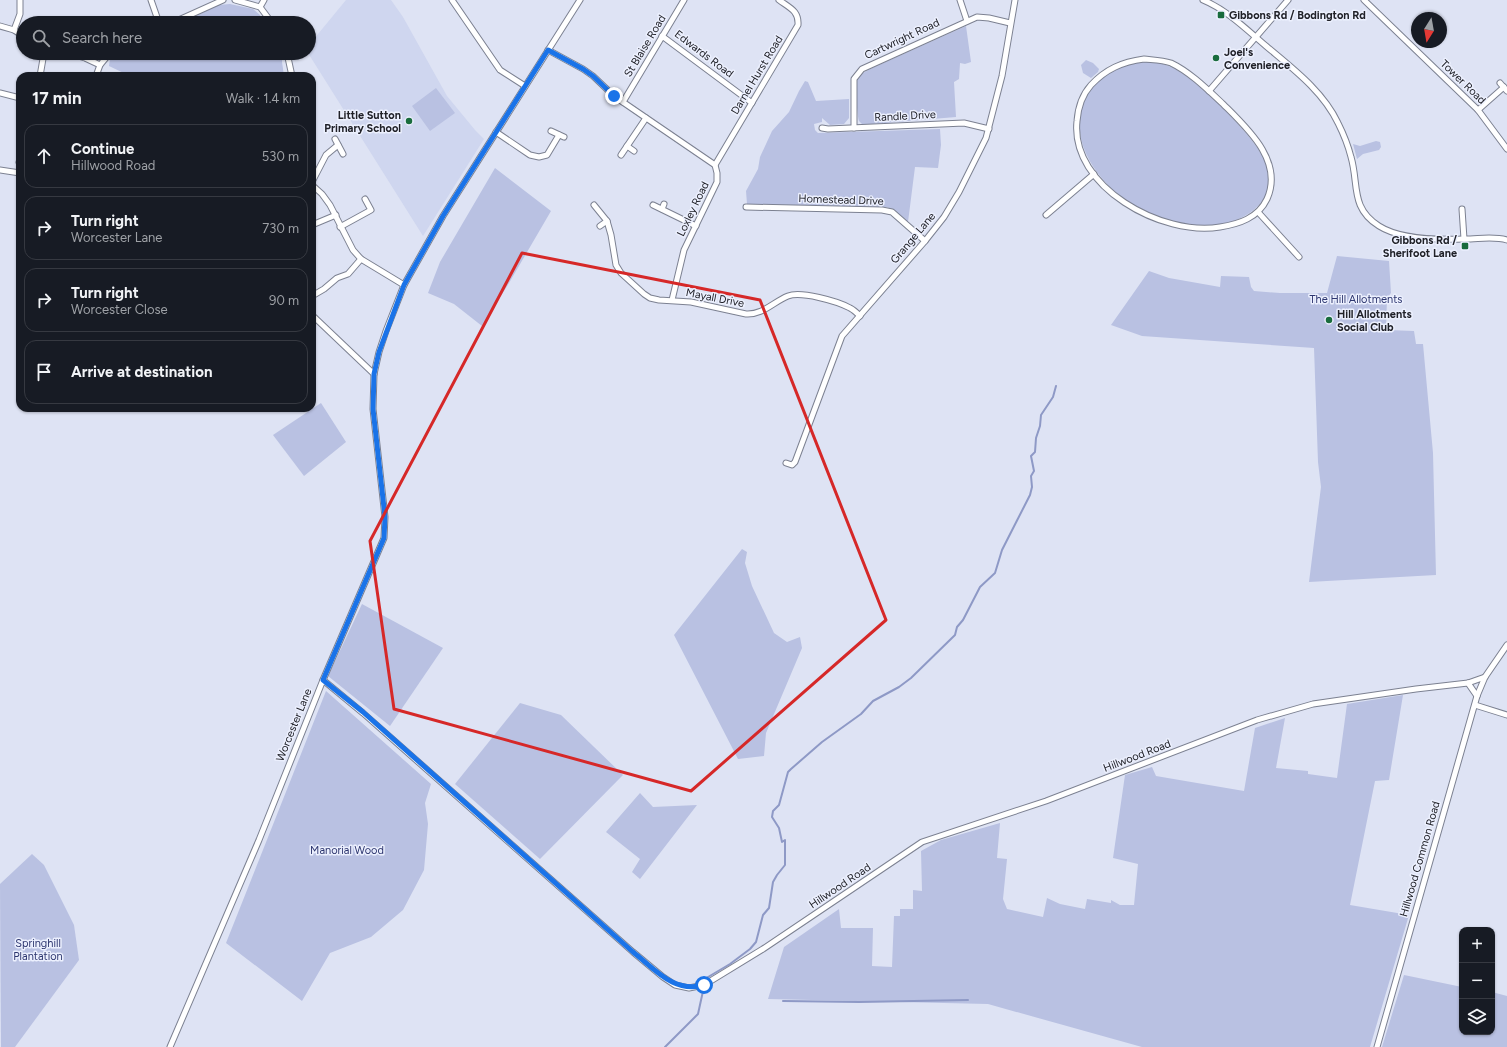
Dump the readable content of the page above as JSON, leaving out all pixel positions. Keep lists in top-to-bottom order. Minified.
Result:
{"streets":{"street":["Cartwright Road","St Blaise Road","Edwards Road","Darnel Hurst Road","Tower Road","Randle Drive","Homestead Drive","Loxley Road","Grange Lane","Mayall Drive","Worcester Lane","Hillwood Road","Hillwood Common Road"]},"crossings":[["Cartwright Road","Randle Drive"],["Cartwright Road","Grange Lane"],["St Blaise Road","Edwards Road"],["Edwards Road","Darnel Hurst Road"],["Darnel Hurst Road","Loxley Road"],["Randle Drive","Grange Lane"],["Homestead Drive","Grange Lane"],["Loxley Road","Mayall Drive"],["Grange Lane","Mayall Drive"],["Worcester Lane","Hillwood Road"],["Hillwood Road","Hillwood Common Road"]],"parks":["The Hill Allotments","Manorial Wood","Springhill Plantation"],"places":{"transit":["Gibbons Rd / Bodington Rd","Gibbons Rd / Sherifoot Lane"],"other":["Joel's Convenience","Little Sutton Primary School","Hill Allotments Social Club"]},"north":"bottom","page":{"search":"Search here","heading":["17 min","Walk · 1.4 km"],"list":[["Continue","Hillwood Road","530 m"],["Turn right","Worcester Lane","730 m"],["Turn right","Worcester Close","90 m"],"Arrive at destination"],"map_buttons":["+","−"]}}
